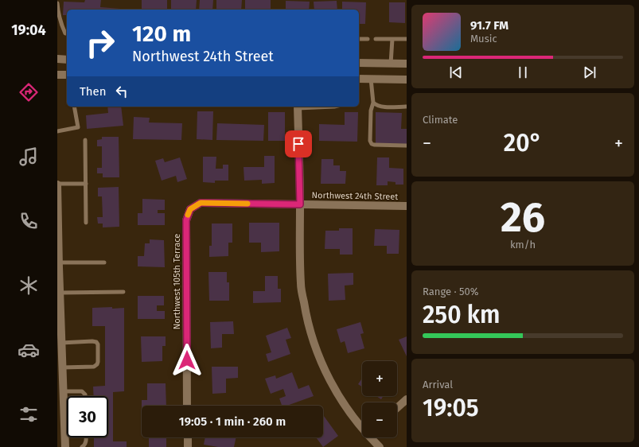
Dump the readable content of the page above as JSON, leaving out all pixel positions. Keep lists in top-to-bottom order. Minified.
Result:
{"streets":{"street":["Northwest 24th Street","Northwest 105th Terrace"]},"crossings":[["Northwest 24th Street","Northwest 105th Terrace"]],"page":{"tabs":"19:04","turn":["120 m","Northwest 24th Street"],"song":["91.7 FM","Music"],"then":"Then","tile":["Climate",["26","km/h"],["Range · 50%","250 km"],["Arrival","19:05"]],"heat":["−","20°","+"],"map_buttons":["+","−"],"limit":"30","trip":"19:05 · 1 min · 260 m"}}
